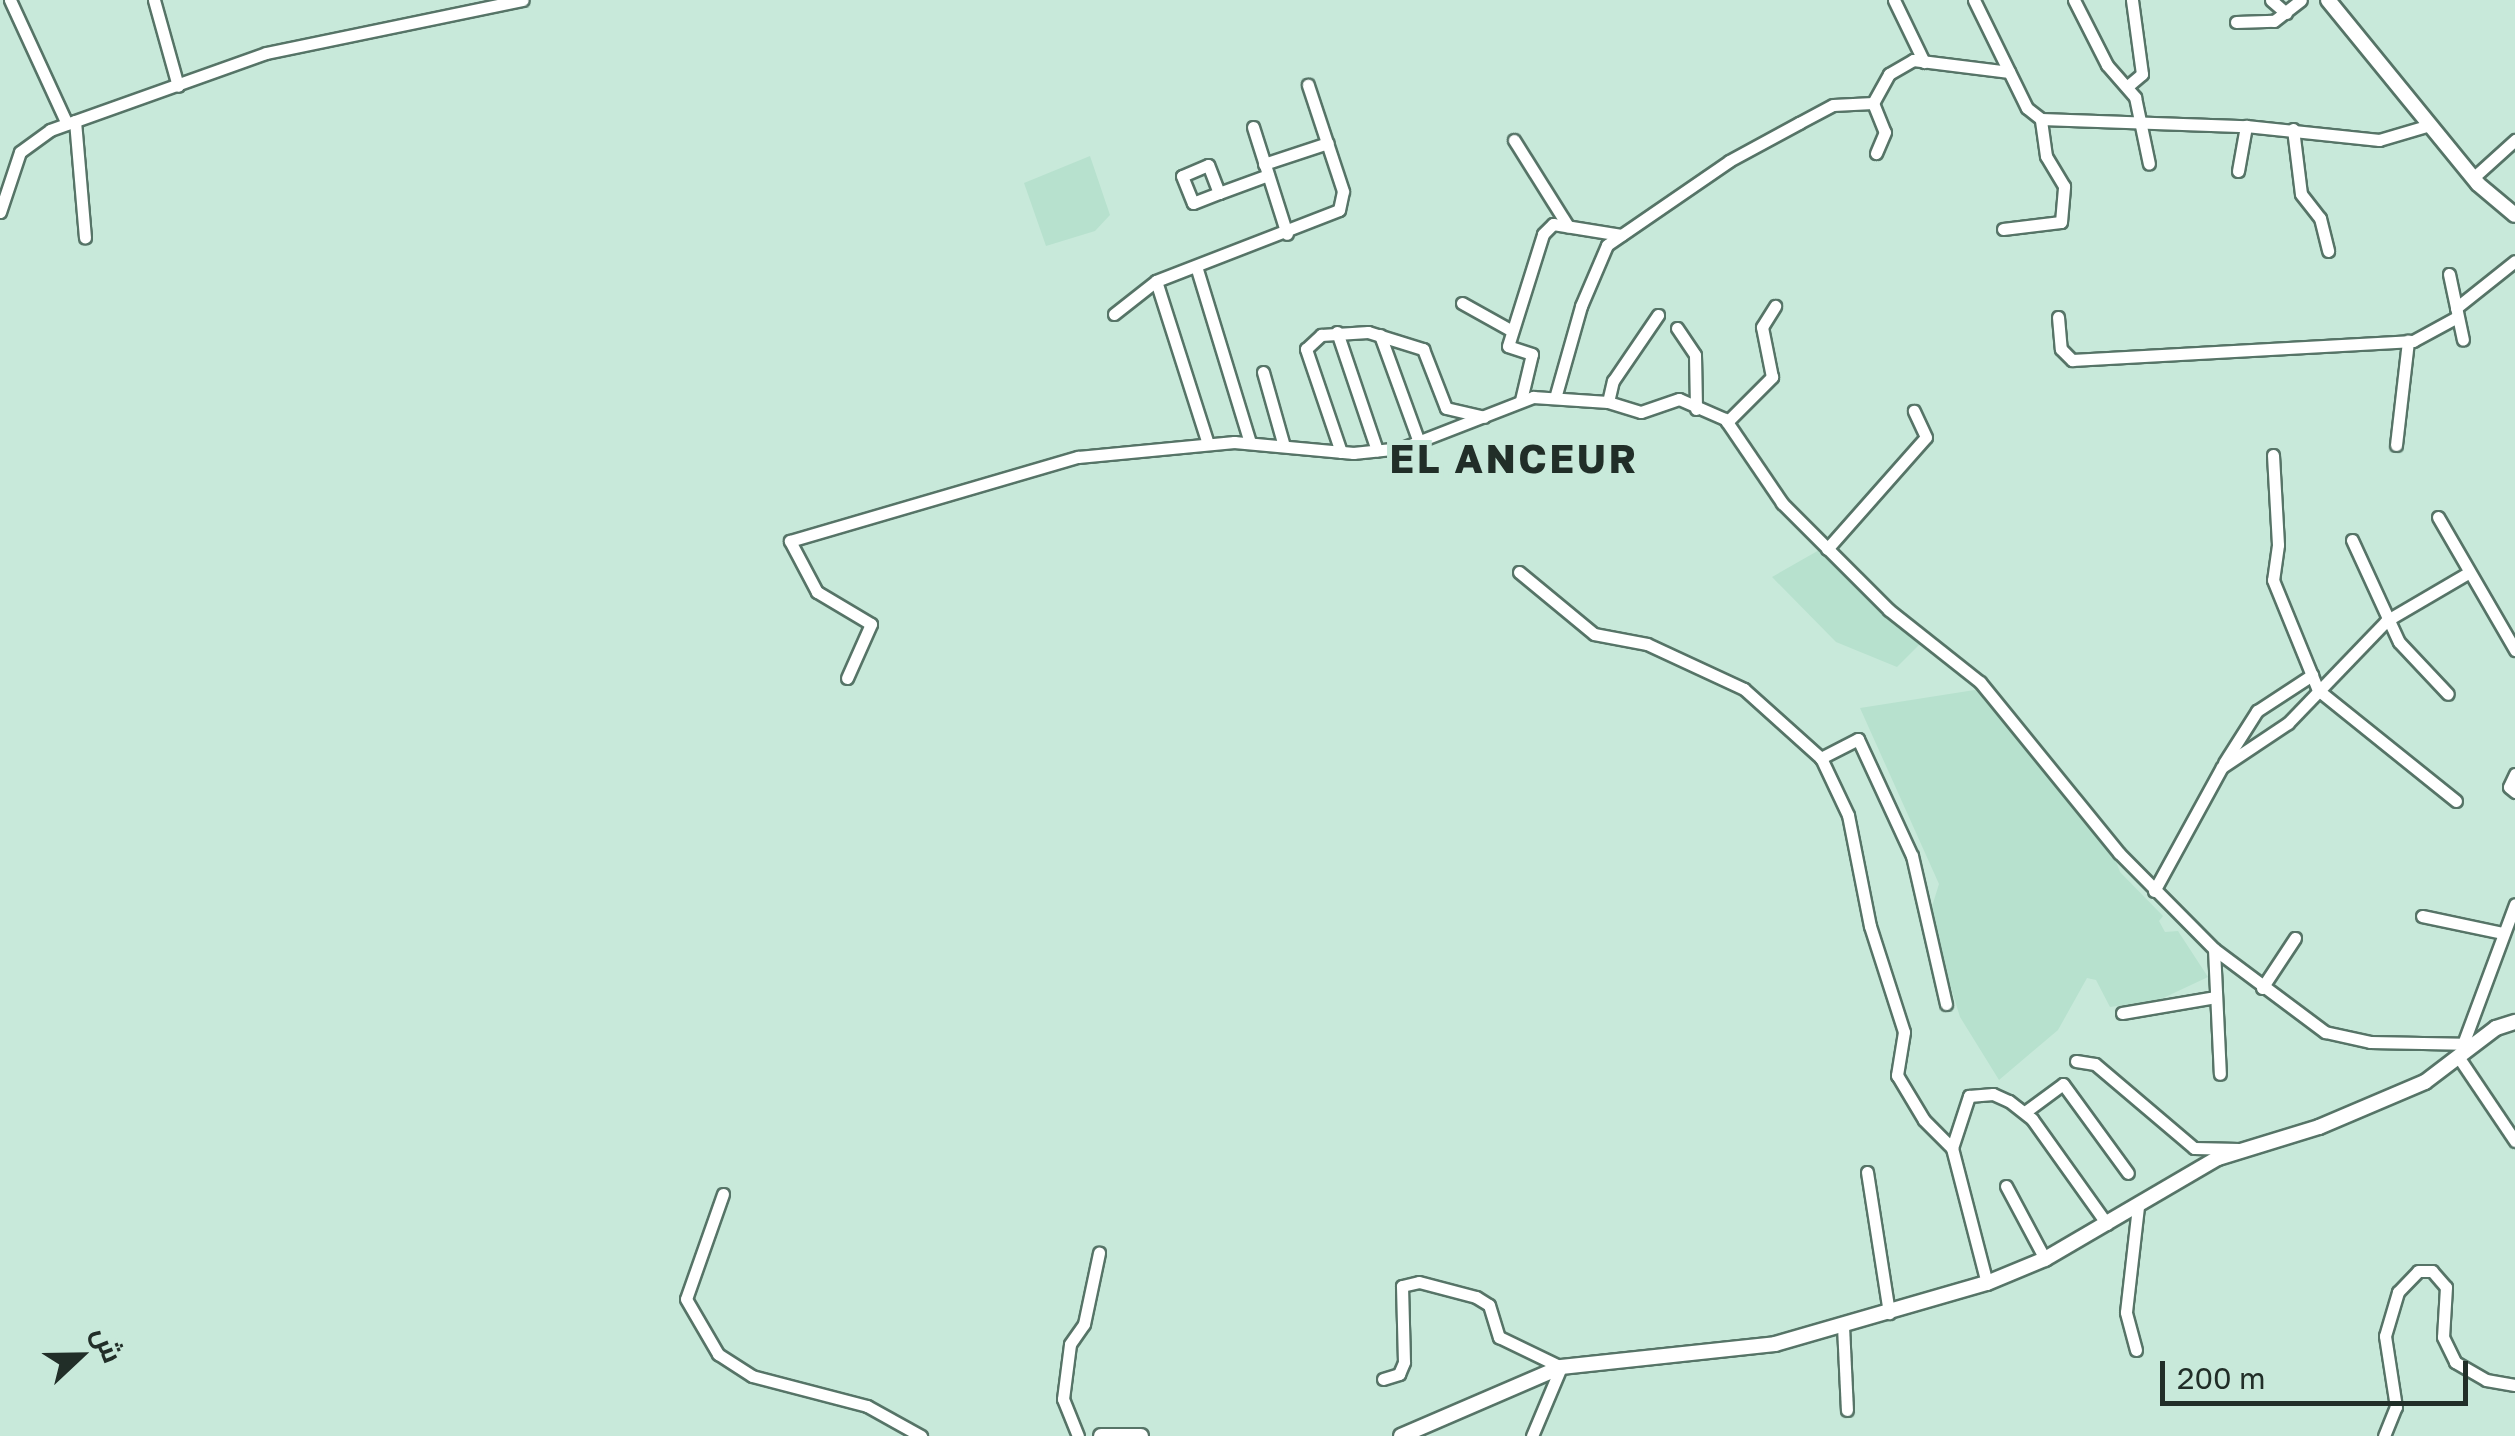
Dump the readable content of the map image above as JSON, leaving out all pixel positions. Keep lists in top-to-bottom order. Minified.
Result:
{"districts":["EL ANCEUR"],"scale_bar":"200 m","north":"right"}
